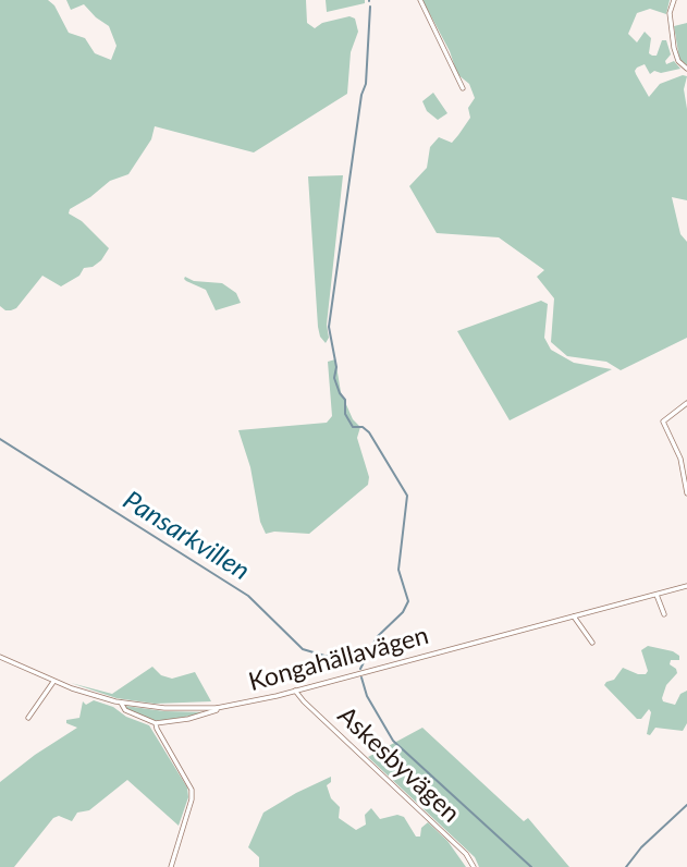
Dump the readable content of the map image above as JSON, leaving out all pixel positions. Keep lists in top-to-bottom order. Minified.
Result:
{"streets":{"street":["Kongahällavägen","Askesbyvägen"]},"crossings":[["Kongahällavägen","Askesbyvägen"]],"water":["Pansarkvillen"]}
